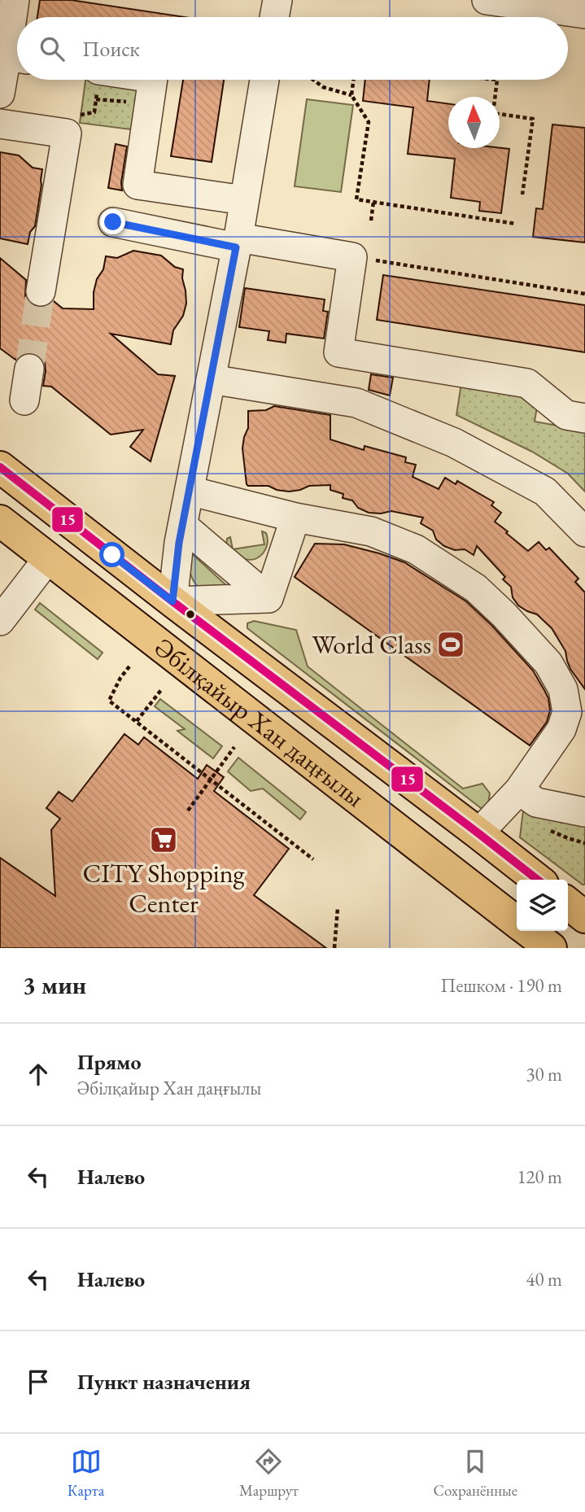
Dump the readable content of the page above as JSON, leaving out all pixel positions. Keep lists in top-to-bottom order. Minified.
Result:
{"streets":{"main road":["Әбілқайыр Хан даңғылы"]},"places":{"sports":["World Class"],"supermarket":["CITY Shopping Center"]},"lines":["transit line 15"],"north":"top","page":{"search":"Поиск","heading":["3 мин","Пешком · 190 m"],"list":[["Прямо","Әбілқайыр Хан даңғылы","30 m"],["Налево","120 m"],["Налево","40 m"],"Пункт назначения"],"nav":["Карта","Маршрут","Сохранённые"]}}
